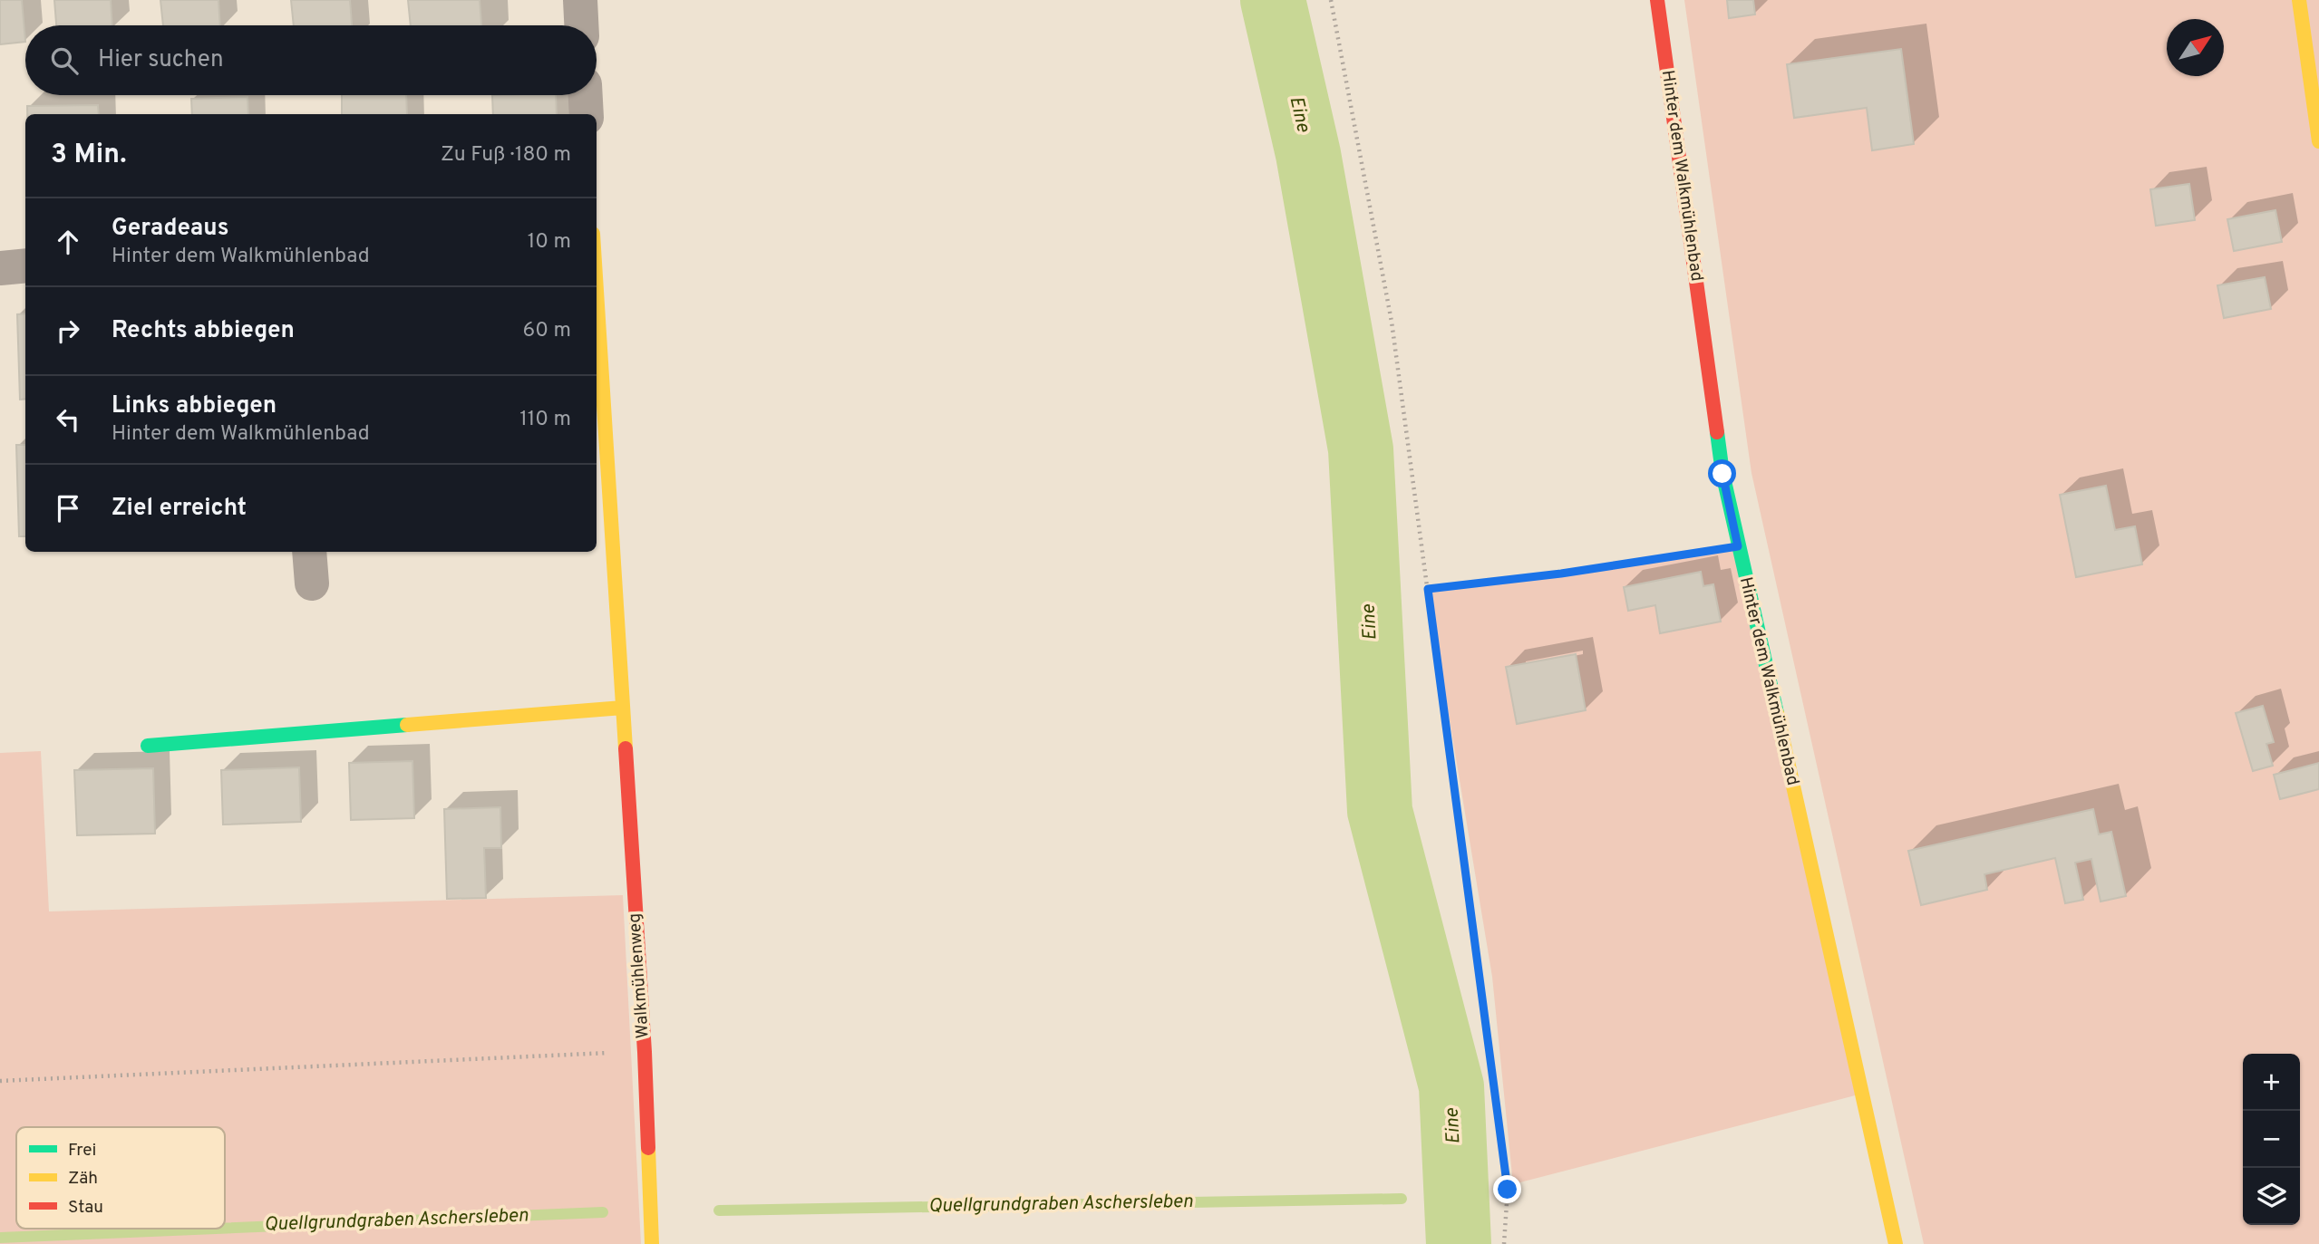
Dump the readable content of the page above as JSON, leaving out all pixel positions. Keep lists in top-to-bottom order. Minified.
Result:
{"streets":{"street":["Hinter dem Walkmühlenbad","Walkmühlenweg"]},"water":["Eine","Quellgrundgraben Aschersleben"],"legend":["Frei","Zäh","Stau"],"north":"top right","page":{"search":"Hier suchen","heading":["3 Min.","Zu Fuß · 180 m"],"list":[["Geradeaus","Hinter dem Walkmühlenbad","10 m"],["Rechts abbiegen","60 m"],["Links abbiegen","Hinter dem Walkmühlenbad","110 m"],"Ziel erreicht"],"map_buttons":["+","−"]}}
